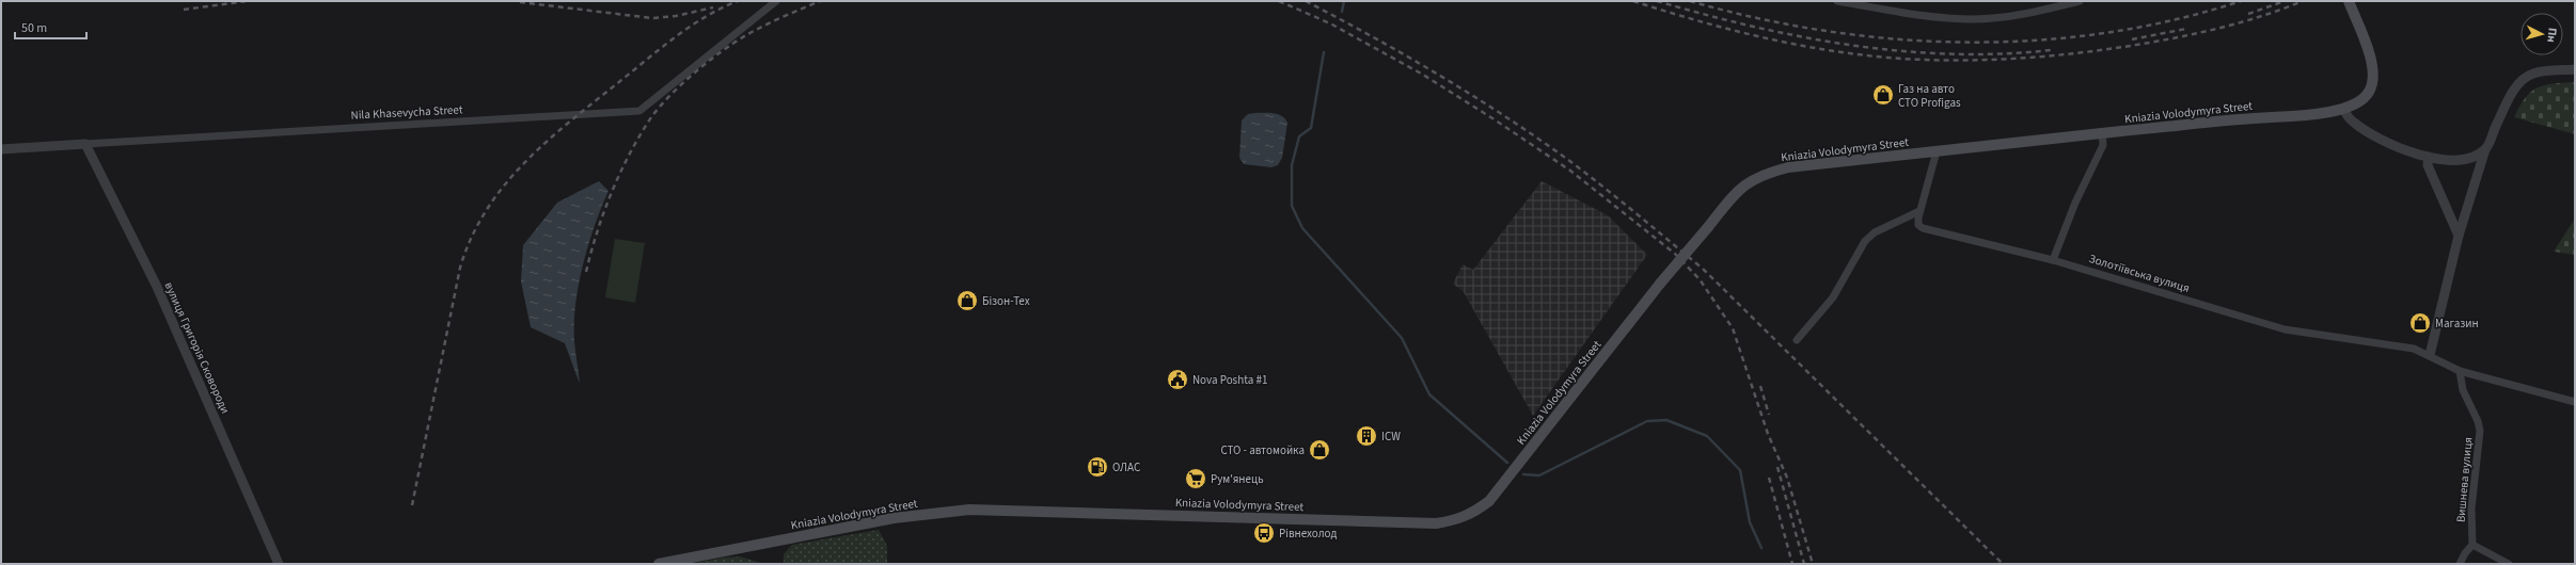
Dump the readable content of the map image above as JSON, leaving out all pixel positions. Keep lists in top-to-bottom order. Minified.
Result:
{"streets":{"main road":["Kniazia Volodymyra Street"],"street":["Nila Khasevycha Street","Золотіївська вулиця","вулиця Григорія Сковороди","Вишнева вулиця"]},"crossings":[["Nila Khasevycha Street","вулиця Григорія Сковороди"],["Золотіївська вулиця","Вишнева вулиця"]],"places":{"shop":["Газ на авто СТО Profigas","Бізон-Тех","Магазин","СТО - автомойка"],"public building":["Nova Poshta #1"],"building":["ICW"],"fuel station":["ОЛАС"],"supermarket":["Рум'янець"],"bus stop":["Рівнехолод"]},"scale_bar":"50 m","north":"right"}
